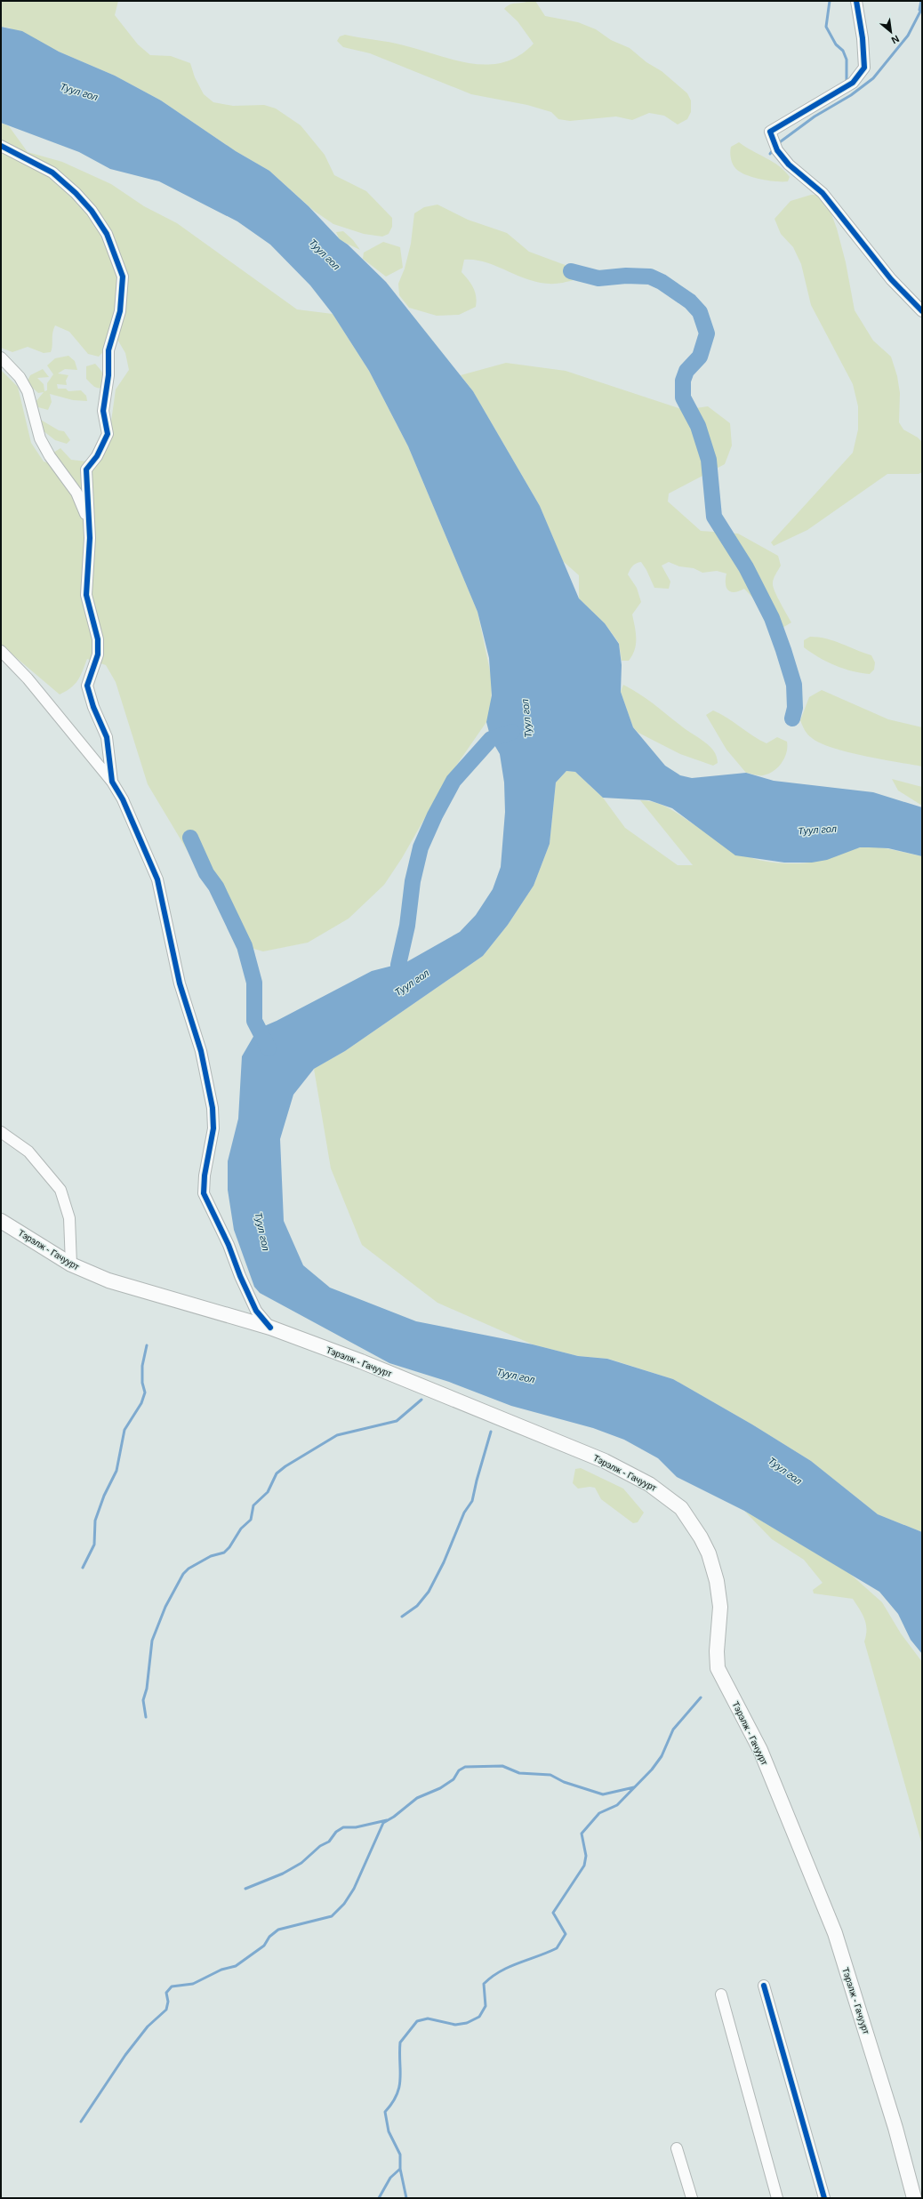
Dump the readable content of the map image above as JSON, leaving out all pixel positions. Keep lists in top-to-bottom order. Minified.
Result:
{"streets":{"main road":["Тэрэлж - Гачуурт"]},"water":["Туул гол"],"north":"bottom right"}
